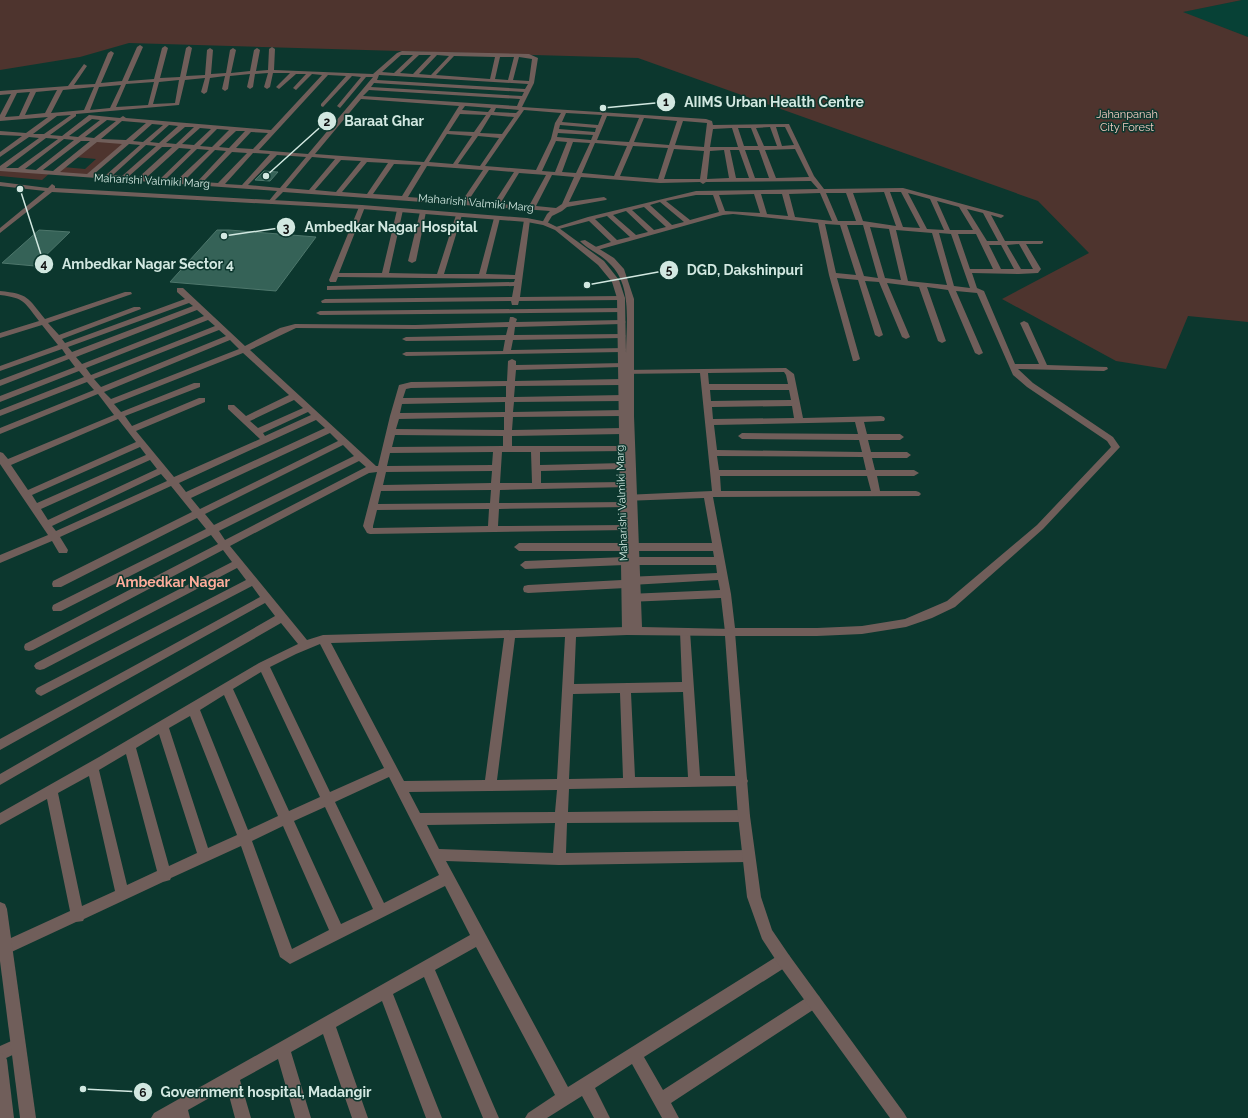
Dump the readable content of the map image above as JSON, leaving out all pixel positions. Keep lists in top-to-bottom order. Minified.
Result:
{"streets":{"street":["Maharishi Valmiki Marg"]},"districts":["Ambedkar Nagar"],"parks":["Jahanpanah City Forest"],"places":["AIIMS Urban Health Centre","Baraat Ghar","Ambedkar Nagar Sector 4","Ambedkar Nagar Hospital","DGD, Dakshinpuri","Government hospital, Madangir"]}
